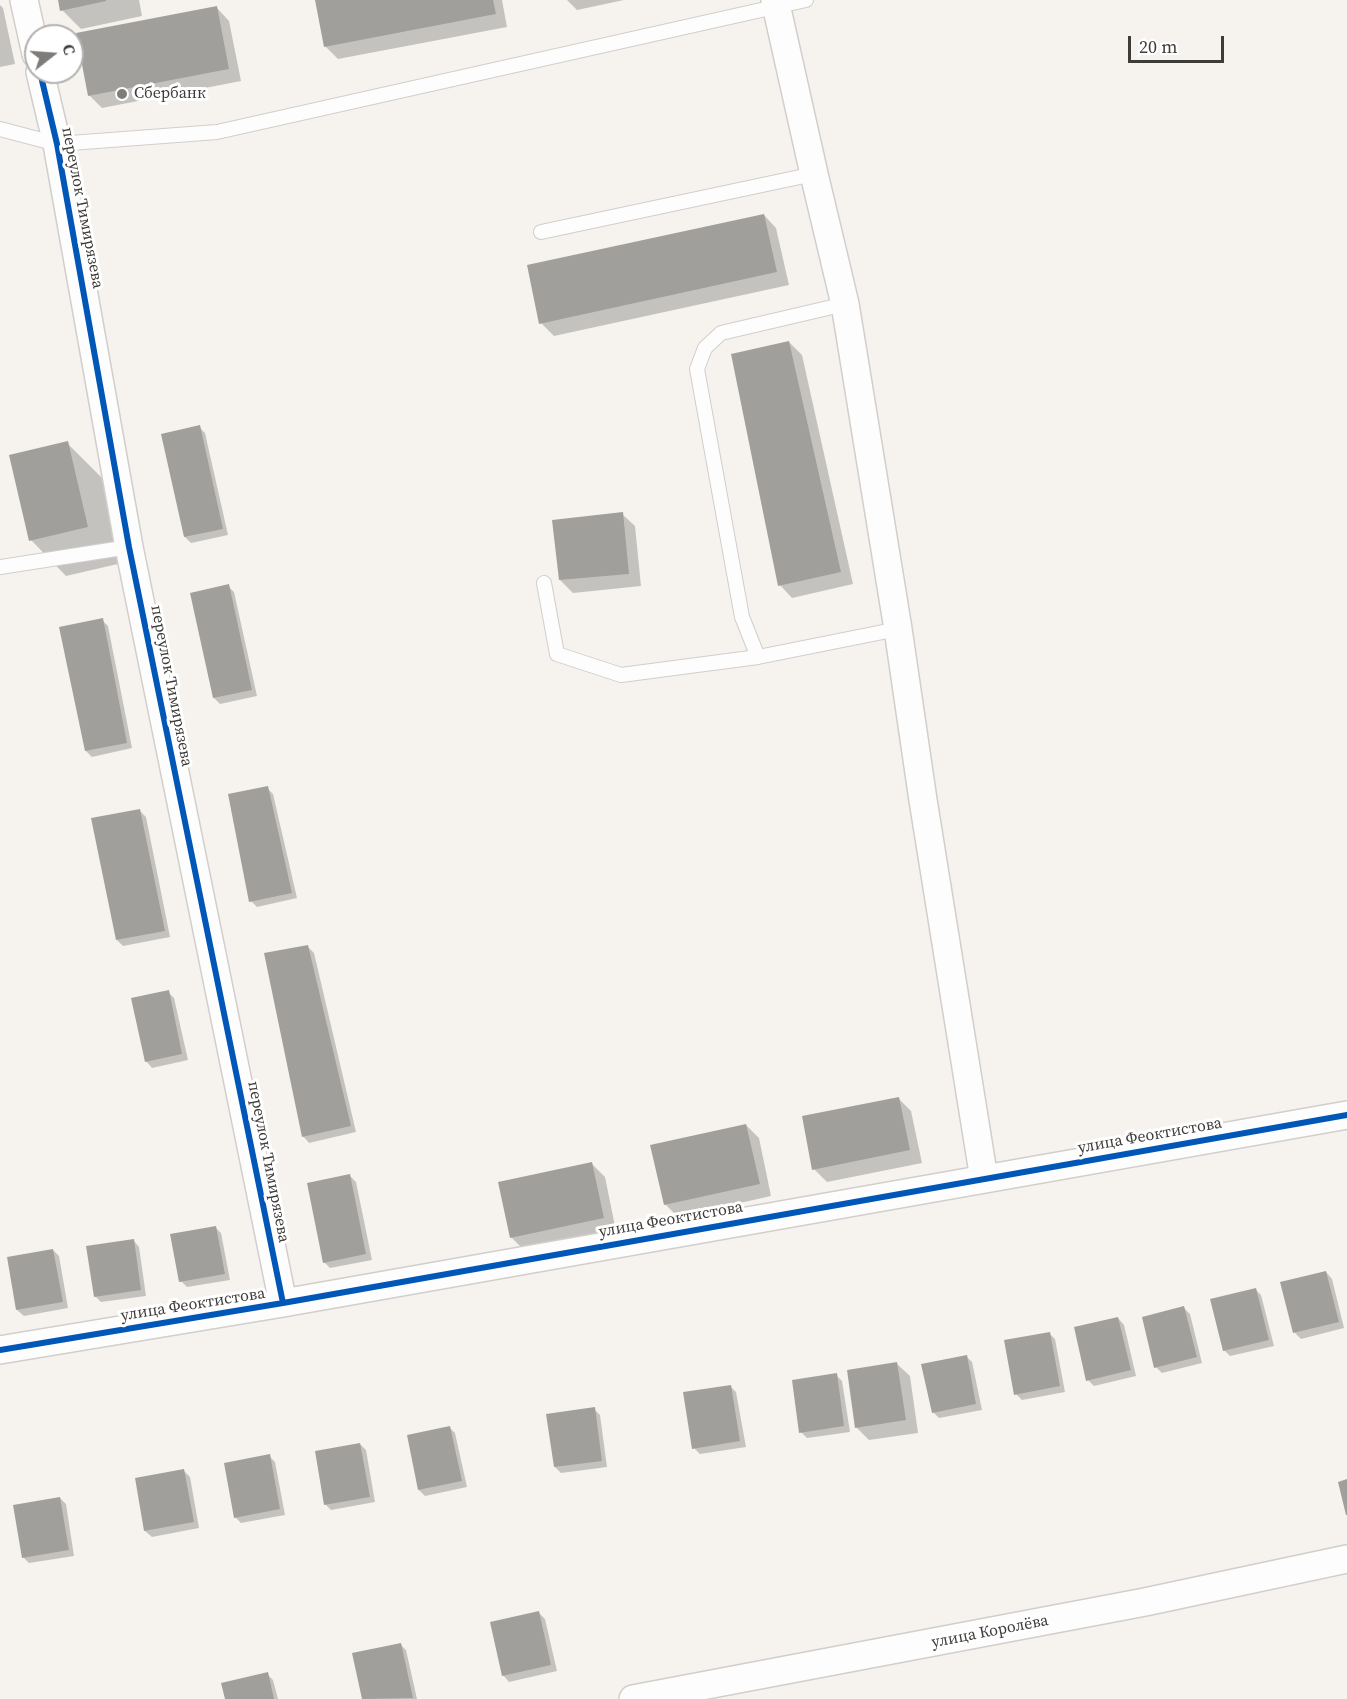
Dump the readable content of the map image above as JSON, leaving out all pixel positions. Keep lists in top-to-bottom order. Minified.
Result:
{"streets":{"street":["переулок Тимирязева","улица Феоктистова","улица Королёва"]},"crossings":[["переулок Тимирязева","улица Феоктистова"]],"places":["Сбербанк"],"scale_bar":"20 m","north":"right"}
